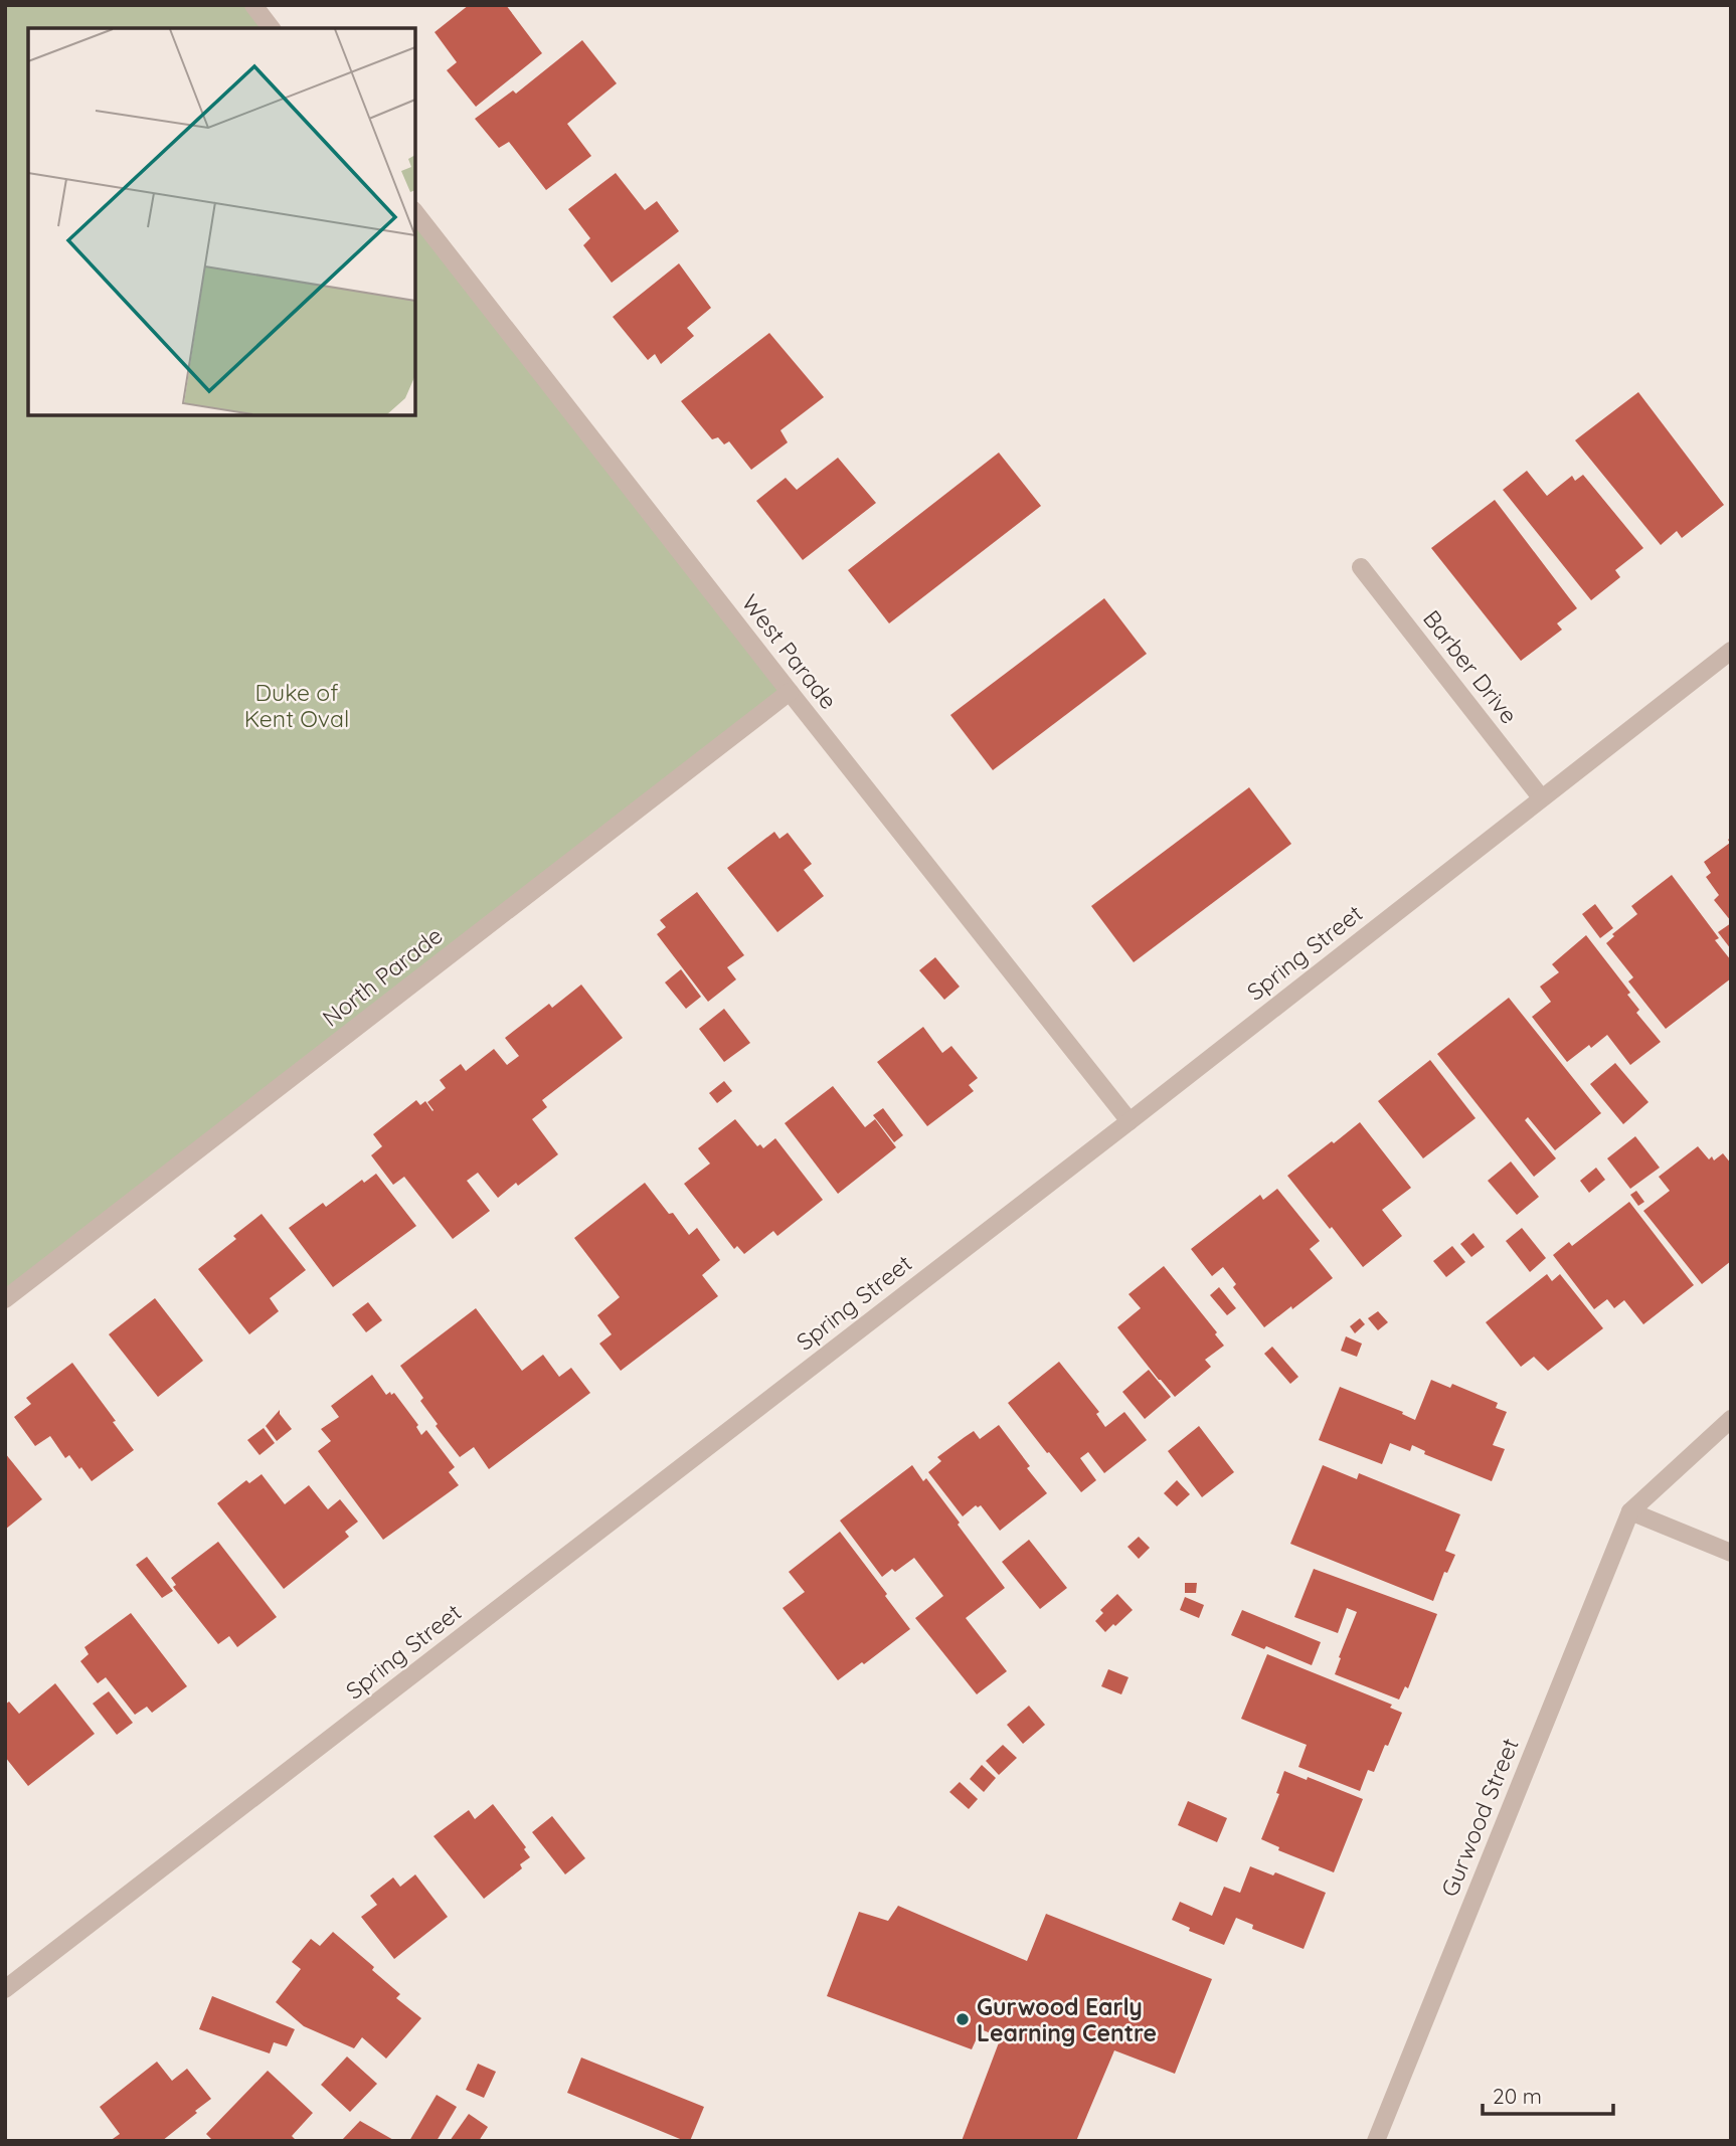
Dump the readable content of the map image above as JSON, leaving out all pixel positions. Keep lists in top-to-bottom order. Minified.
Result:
{"streets":{"street":["West Parade","Barber Drive","Spring Street","North Parade","Gurwood Street"]},"crossings":[["West Parade","Spring Street"],["West Parade","North Parade"],["Barber Drive","Spring Street"]],"parks":["Duke of Kent Oval"],"places":["Gurwood Early Learning Centre"],"scale_bar":"20 m"}
